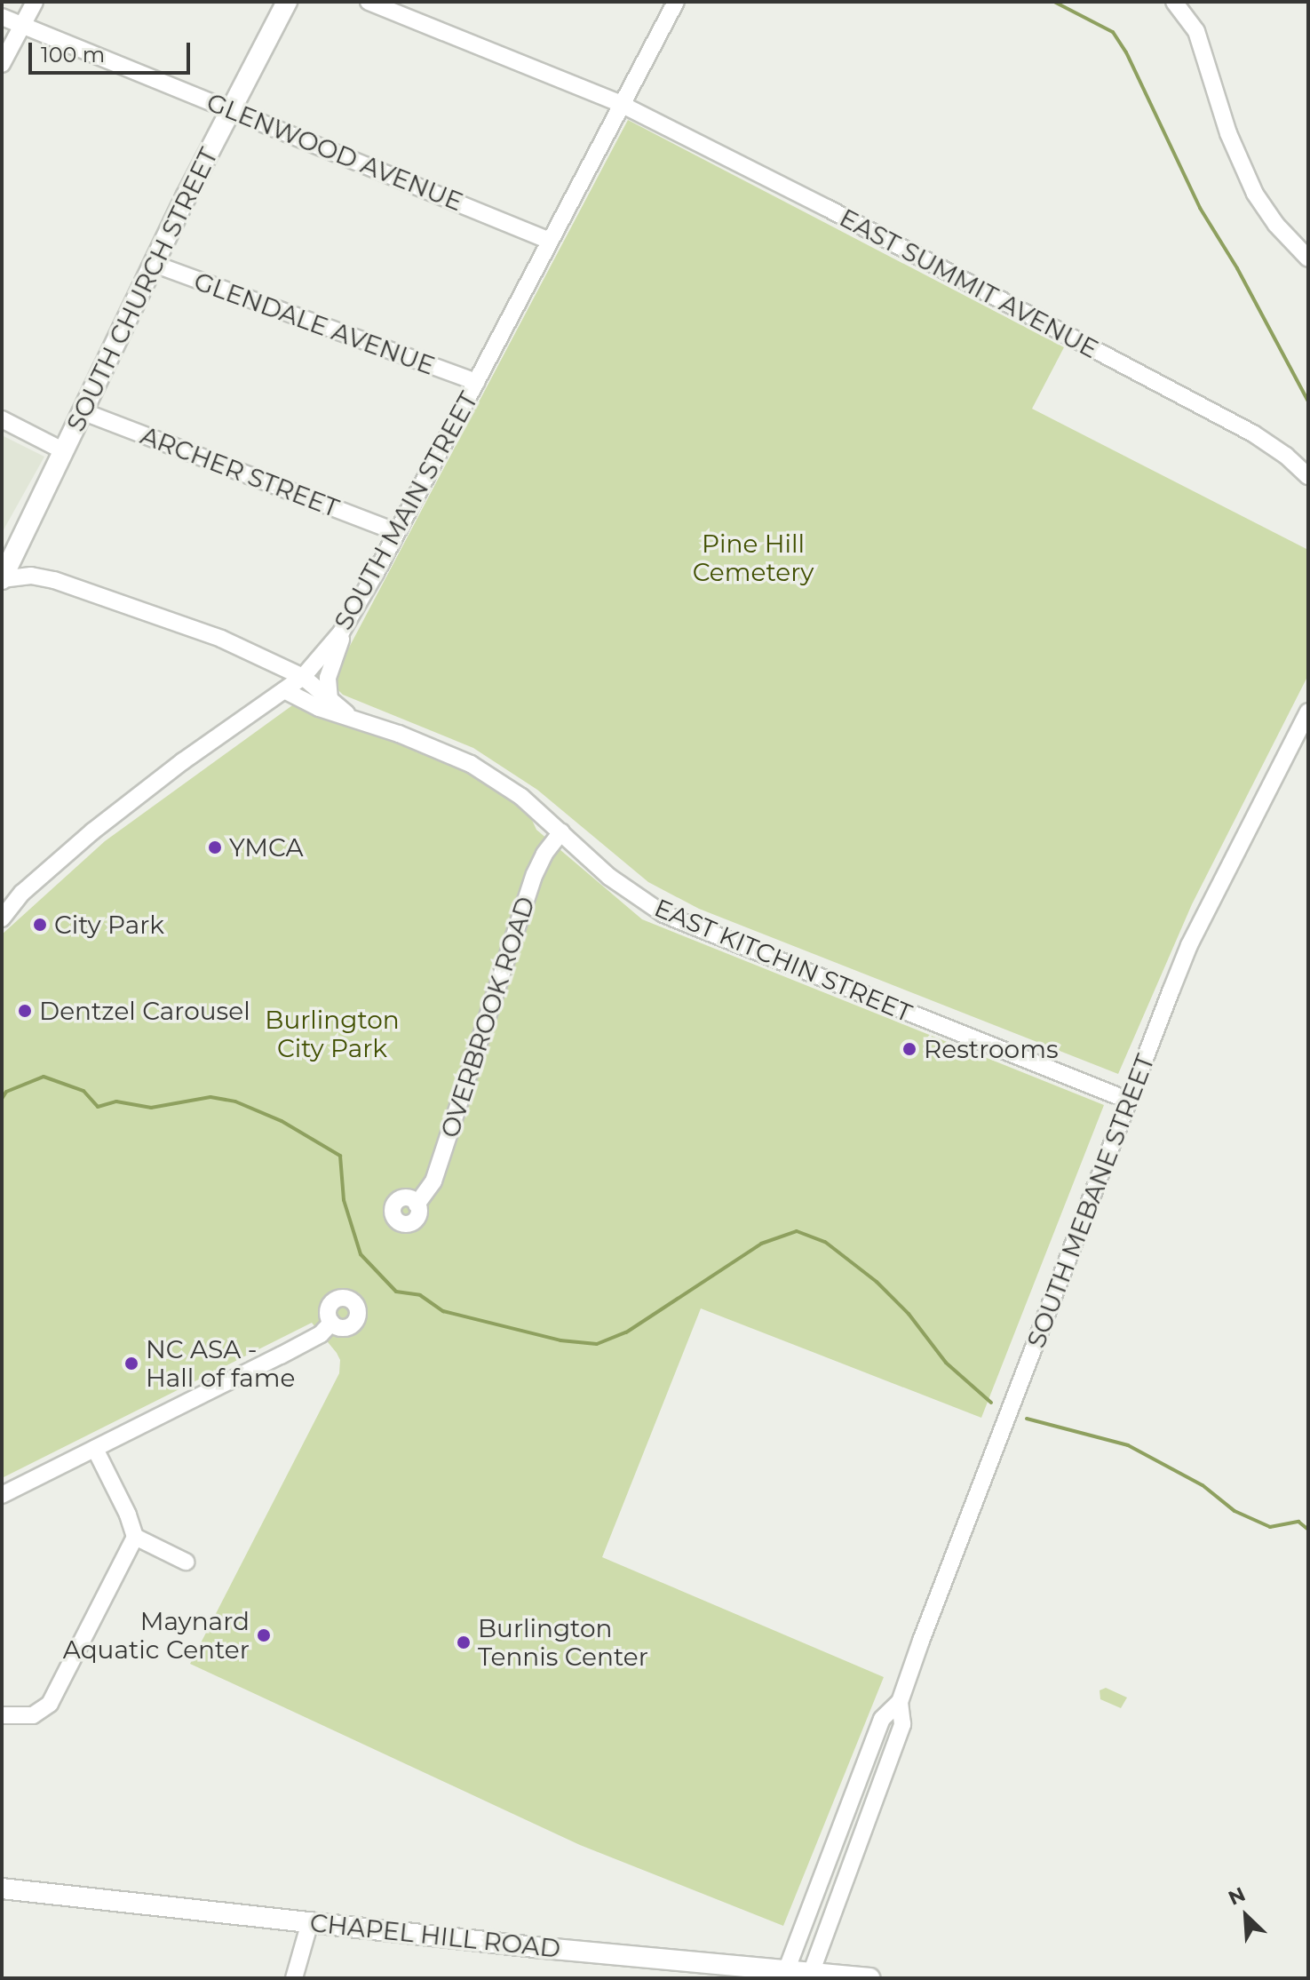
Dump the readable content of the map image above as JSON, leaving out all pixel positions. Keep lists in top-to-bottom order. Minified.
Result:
{"streets":{"main road":["SOUTH CHURCH STREET","CHAPEL HILL ROAD"],"street":["GLENWOOD AVENUE","EAST SUMMIT AVENUE","GLENDALE AVENUE","ARCHER STREET","SOUTH MAIN STREET","EAST KITCHIN STREET","OVERBROOK ROAD","SOUTH MEBANE STREET"]},"crossings":[["GLENWOOD AVENUE","SOUTH CHURCH STREET"],["GLENWOOD AVENUE","SOUTH MAIN STREET"],["EAST SUMMIT AVENUE","SOUTH MAIN STREET"],["SOUTH CHURCH STREET","GLENDALE AVENUE"],["SOUTH CHURCH STREET","ARCHER STREET"],["SOUTH CHURCH STREET","EAST KITCHIN STREET"],["GLENDALE AVENUE","SOUTH MAIN STREET"],["ARCHER STREET","SOUTH MAIN STREET"],["SOUTH MAIN STREET","EAST KITCHIN STREET"],["EAST KITCHIN STREET","OVERBROOK ROAD"],["EAST KITCHIN STREET","SOUTH MEBANE STREET"],["SOUTH MEBANE STREET","CHAPEL HILL ROAD"]],"parks":["Pine Hill Cemetery","Burlington City Park"],"places":["YMCA","City Park","Dentzel Carousel","Restrooms","NC ASA - Hall of fame","Maynard Aquatic Center","Burlington Tennis Center"],"scale_bar":"100 m","north":"top left"}
